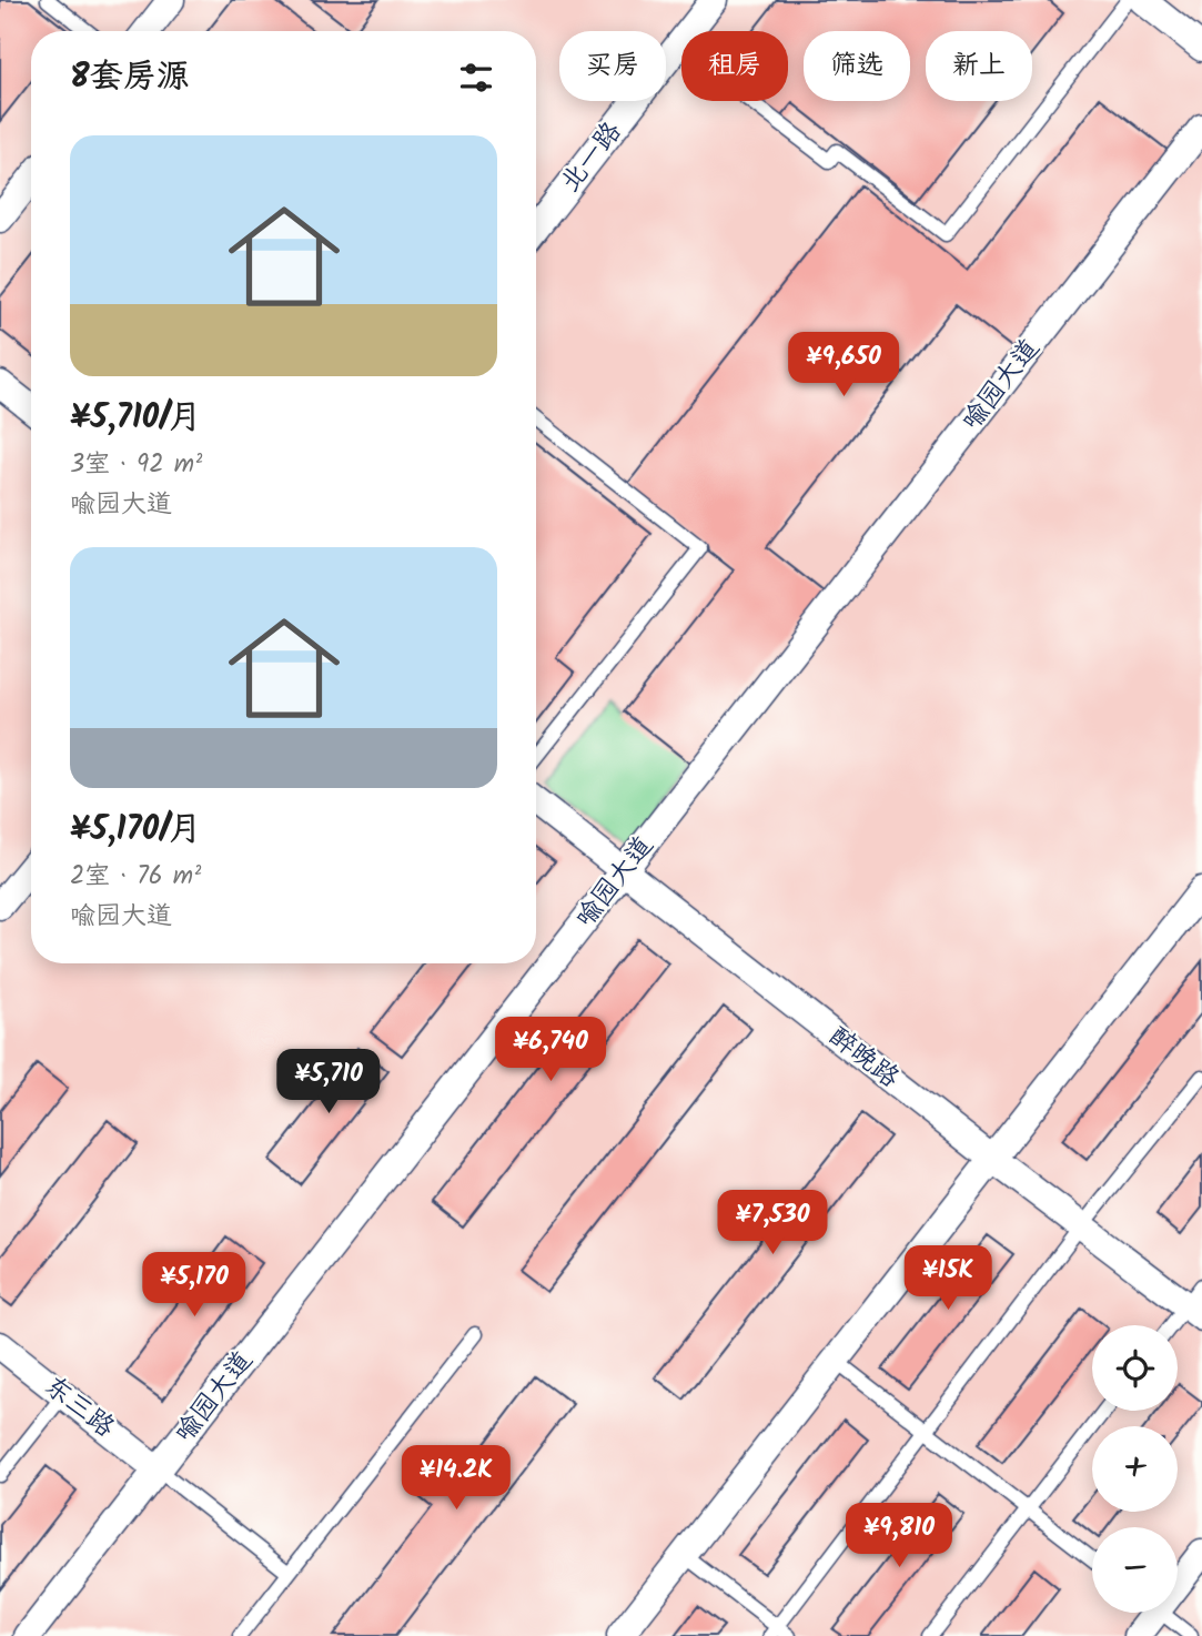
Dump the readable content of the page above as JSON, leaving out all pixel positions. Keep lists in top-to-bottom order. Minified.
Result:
{"streets":{"street":["北一路","喻园大道","醉晚路","东三路"]},"crossings":[["喻园大道","醉晚路"],["喻园大道","东三路"]],"page":{"chip":["买房","租房","筛选","新上"],"heading":"8套房源","list":[{"name":"¥5,710/月","note":"3室 · 92 m² · 喻园大道"},{"name":"¥5,170/月","note":"2室 · 76 m² · 喻园大道"}],"price":["¥9,650","¥6,740","¥5,710","¥7,530","¥15K","¥5,170","¥14.2K","¥9,810"],"map_buttons":["+","−"]}}
